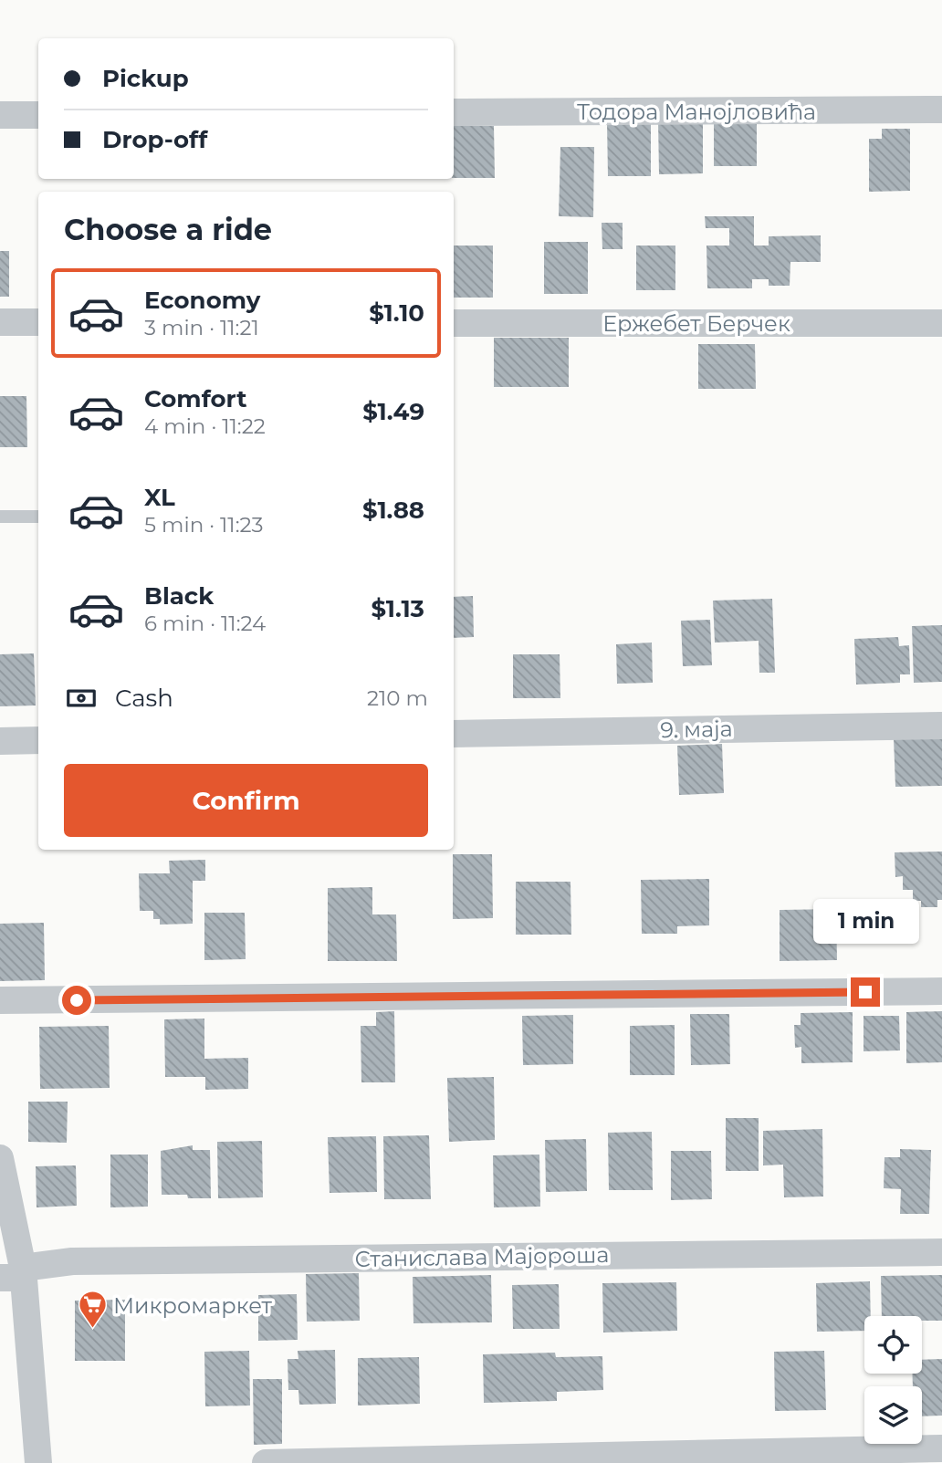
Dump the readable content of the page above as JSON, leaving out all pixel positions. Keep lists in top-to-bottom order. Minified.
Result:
{"streets":{"street":["Тодора Манојловића","Ержебет Берчек","9. маја","Станислава Мајороша"]},"places":{"supermarket":["Микромаркет"]},"page":{"banner":["Pickup","Drop-off"],"heading":"Choose a ride","list":[{"name":"Economy","note":"3 min · 11:21","value":"$1.10"},{"name":"Comfort","note":"4 min · 11:22","value":"$1.49"},{"name":"XL","note":"5 min · 11:23","value":"$1.88"},{"name":"Black","note":"6 min · 11:24","value":"$1.13"}],"pay":["Cash","210 m"],"buttons":"Confirm","bubble":"1 min"}}
